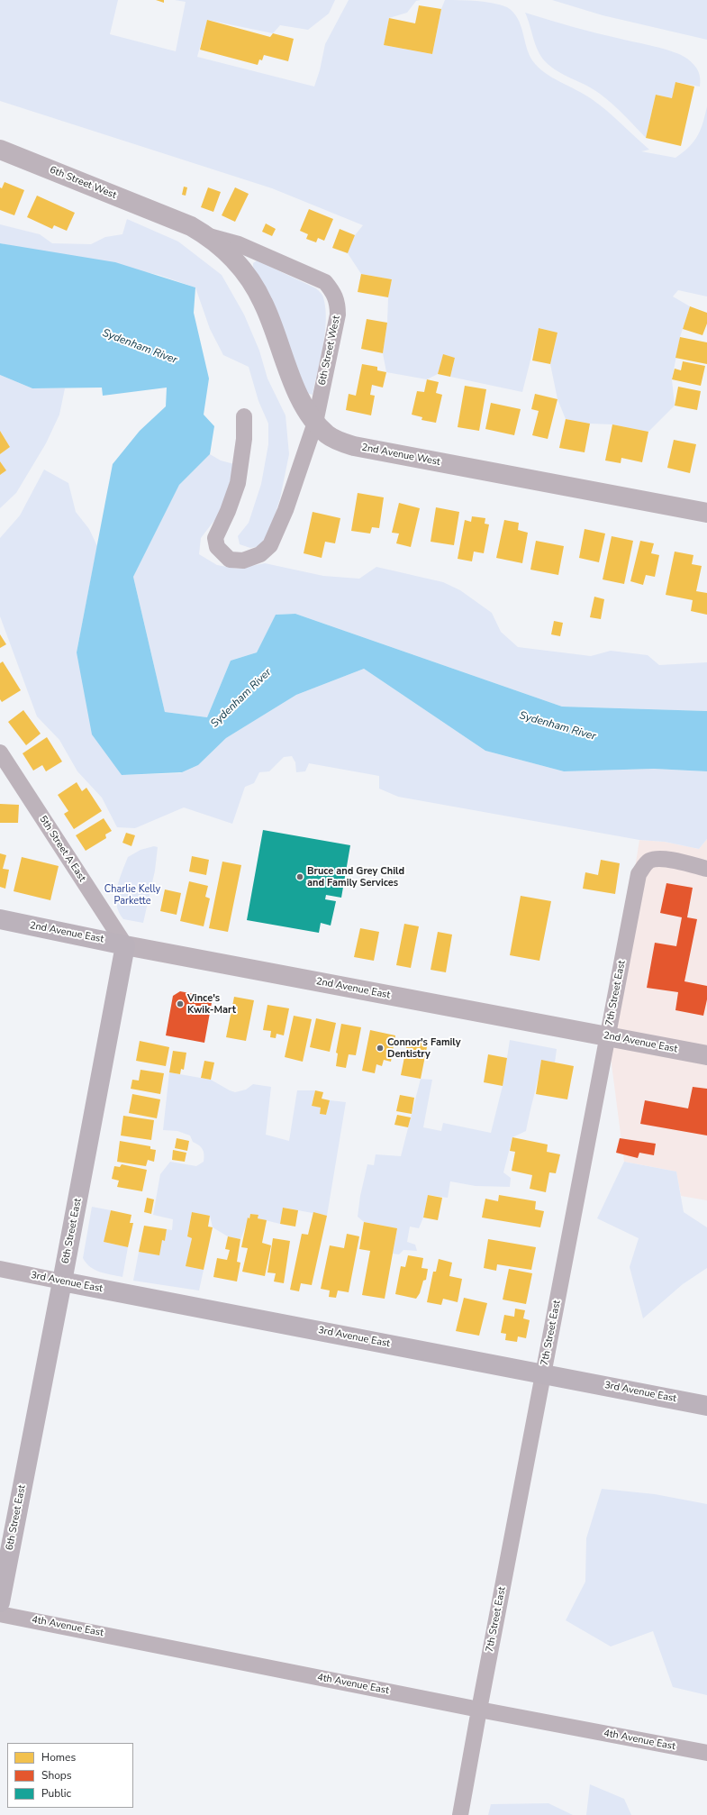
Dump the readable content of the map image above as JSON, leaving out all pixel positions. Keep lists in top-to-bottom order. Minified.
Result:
{"streets":{"main road":["2nd Avenue East","6th Street East","3rd Avenue East"],"street":["6th Street West","2nd Avenue West","5th Street A East","7th Street East","4th Avenue East"]},"crossings":[["6th Street West","2nd Avenue West"],["5th Street A East","2nd Avenue East"],["5th Street A East","6th Street East"],["2nd Avenue East","7th Street East"],["2nd Avenue East","6th Street East"],["7th Street East","3rd Avenue East"],["7th Street East","4th Avenue East"],["6th Street East","3rd Avenue East"]],"water":["Sydenham River"],"parks":["Charlie Kelly Parkette"],"places":["Bruce and Grey Child and Family Services","Vince's Kwik-Mart","Connor's Family Dentistry"],"legend":["Homes","Shops","Public"]}
